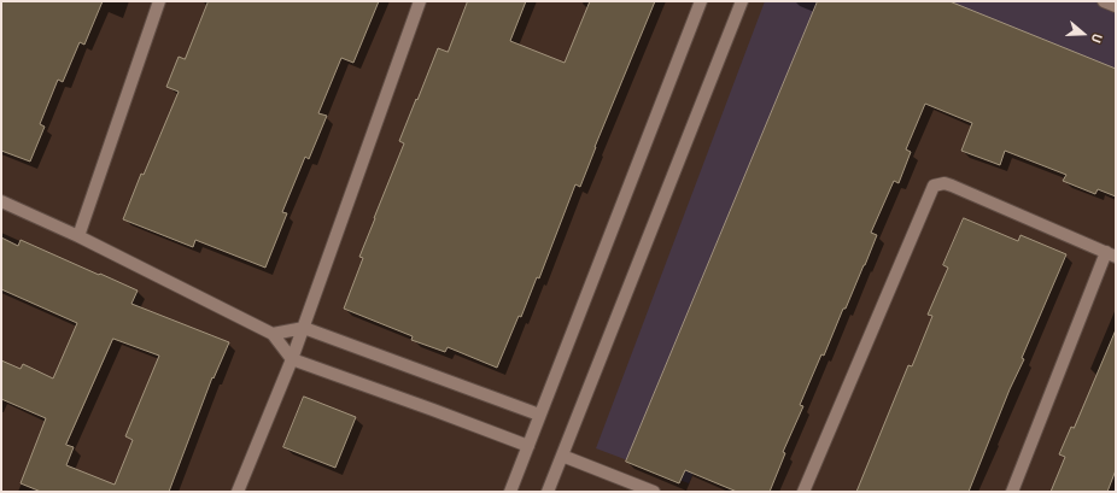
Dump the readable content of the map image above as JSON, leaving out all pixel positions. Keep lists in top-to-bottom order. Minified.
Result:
{"north":"right"}
